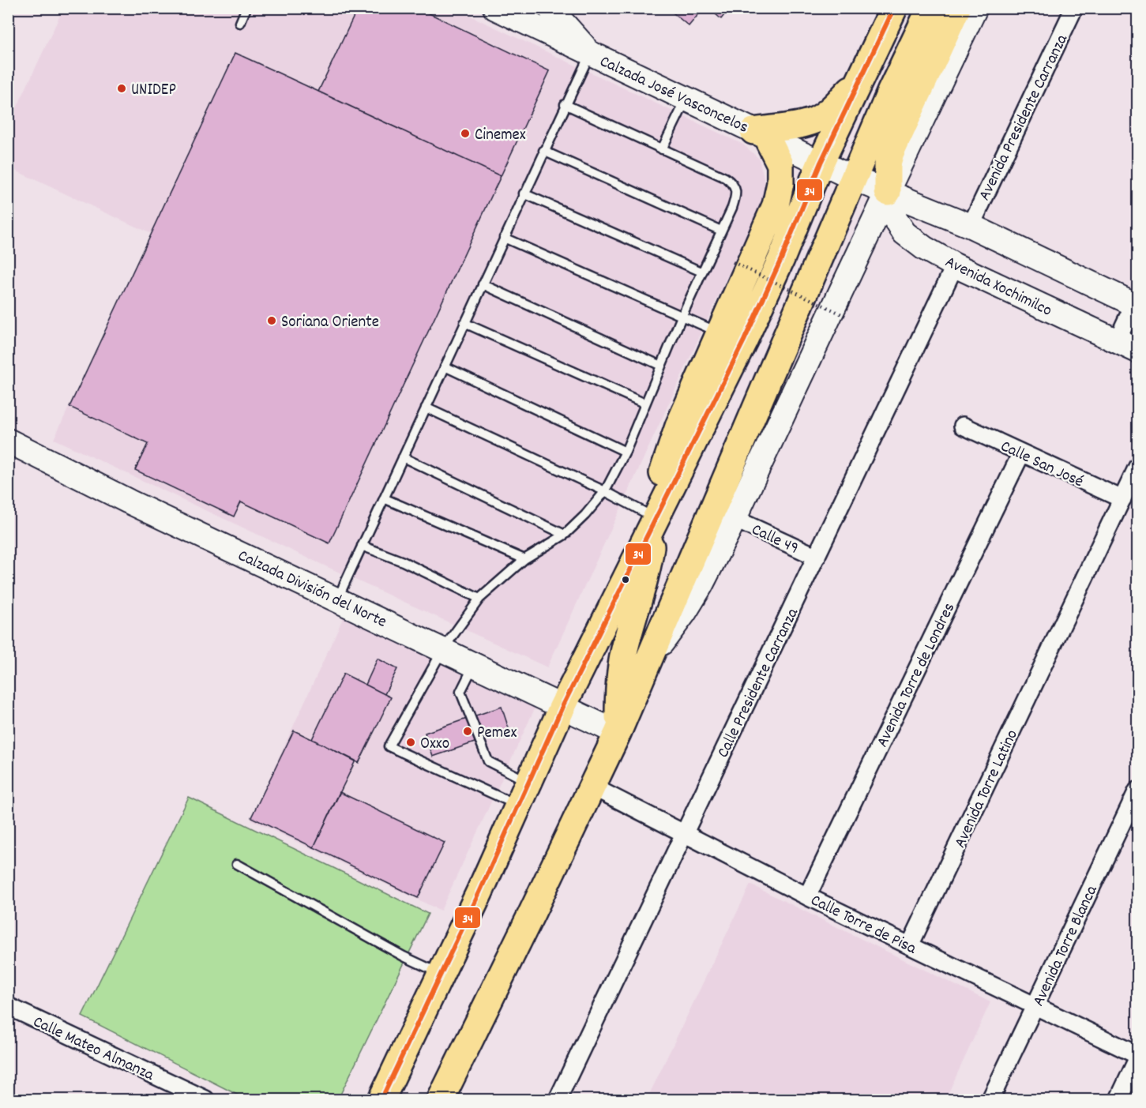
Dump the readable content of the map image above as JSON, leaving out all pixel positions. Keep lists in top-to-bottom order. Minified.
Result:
{"streets":{"main road":["Calzada José Vasconcelos","Avenida Xochimilco","Calzada División del Norte"],"street":["Avenida Presidente Carranza","Calle San José","Calle 49","Avenida Torre de Londres","Calle Presidente Carranza","Avenida Torre Latino","Calle Torre de Pisa","Avenida Torre Blanca","Calle Mateo Almanza"]},"crossings":[["Avenida Xochimilco","Calle Presidente Carranza"],["Calle San José","Avenida Torre de Londres"],["Calle San José","Avenida Torre Latino"],["Calle 49","Calle Presidente Carranza"],["Avenida Torre de Londres","Calle Torre de Pisa"],["Calle Presidente Carranza","Calle Torre de Pisa"],["Avenida Torre Latino","Calle Torre de Pisa"],["Calle Torre de Pisa","Avenida Torre Blanca"]],"places":["UNIDEP","Cinemex","Soriana Oriente","Pemex","Oxxo"],"lines":["transit line 34"]}
